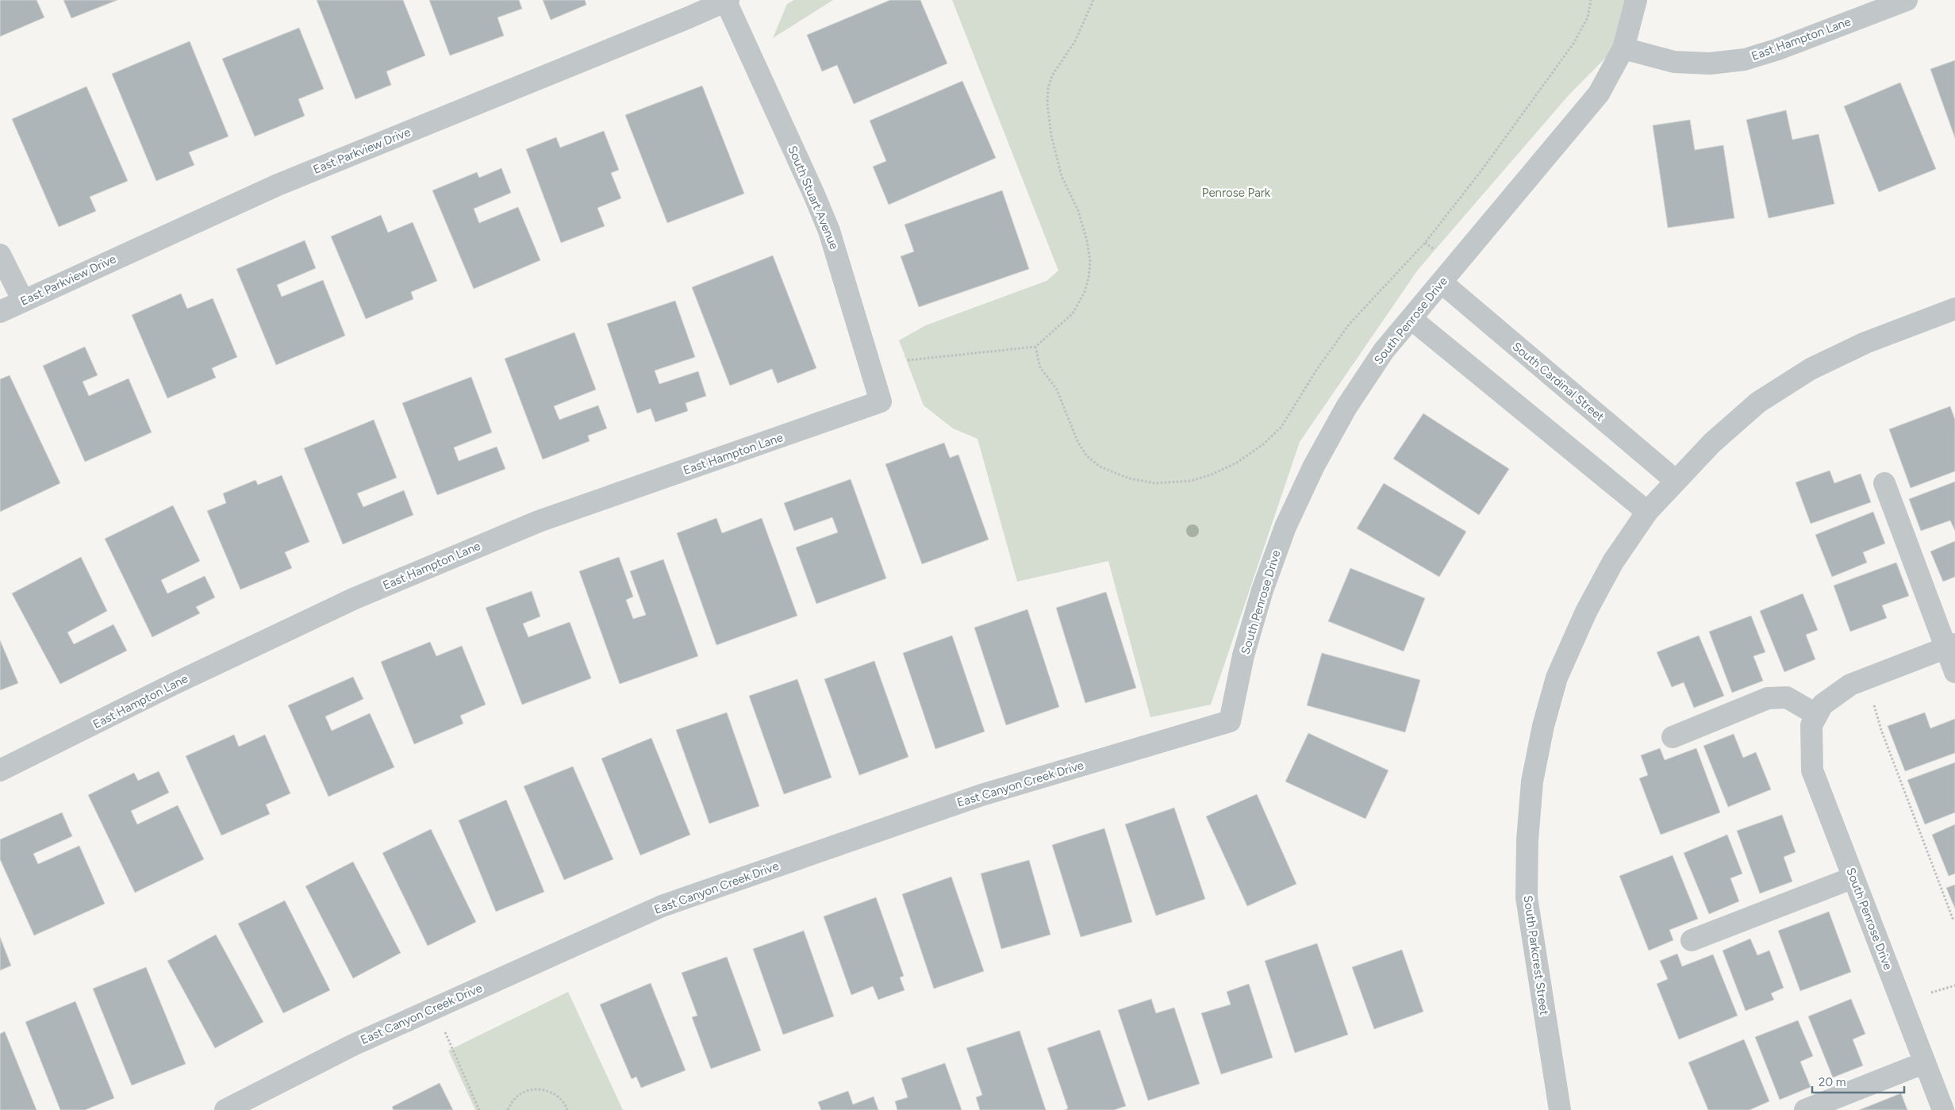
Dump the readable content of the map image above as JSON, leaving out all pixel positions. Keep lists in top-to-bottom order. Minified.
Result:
{"streets":{"street":["East Hampton Lane","East Parkview Drive","South Stuart Avenue","South Penrose Drive","South Cardinal Street","East Canyon Creek Drive","South Parkcrest Street"]},"crossings":[["East Hampton Lane","South Stuart Avenue"],["East Hampton Lane","South Penrose Drive"],["East Parkview Drive","South Stuart Avenue"],["South Penrose Drive","South Cardinal Street"],["South Penrose Drive","East Canyon Creek Drive"],["South Cardinal Street","South Parkcrest Street"]],"parks":["Penrose Park"],"scale_bar":"20 m"}
